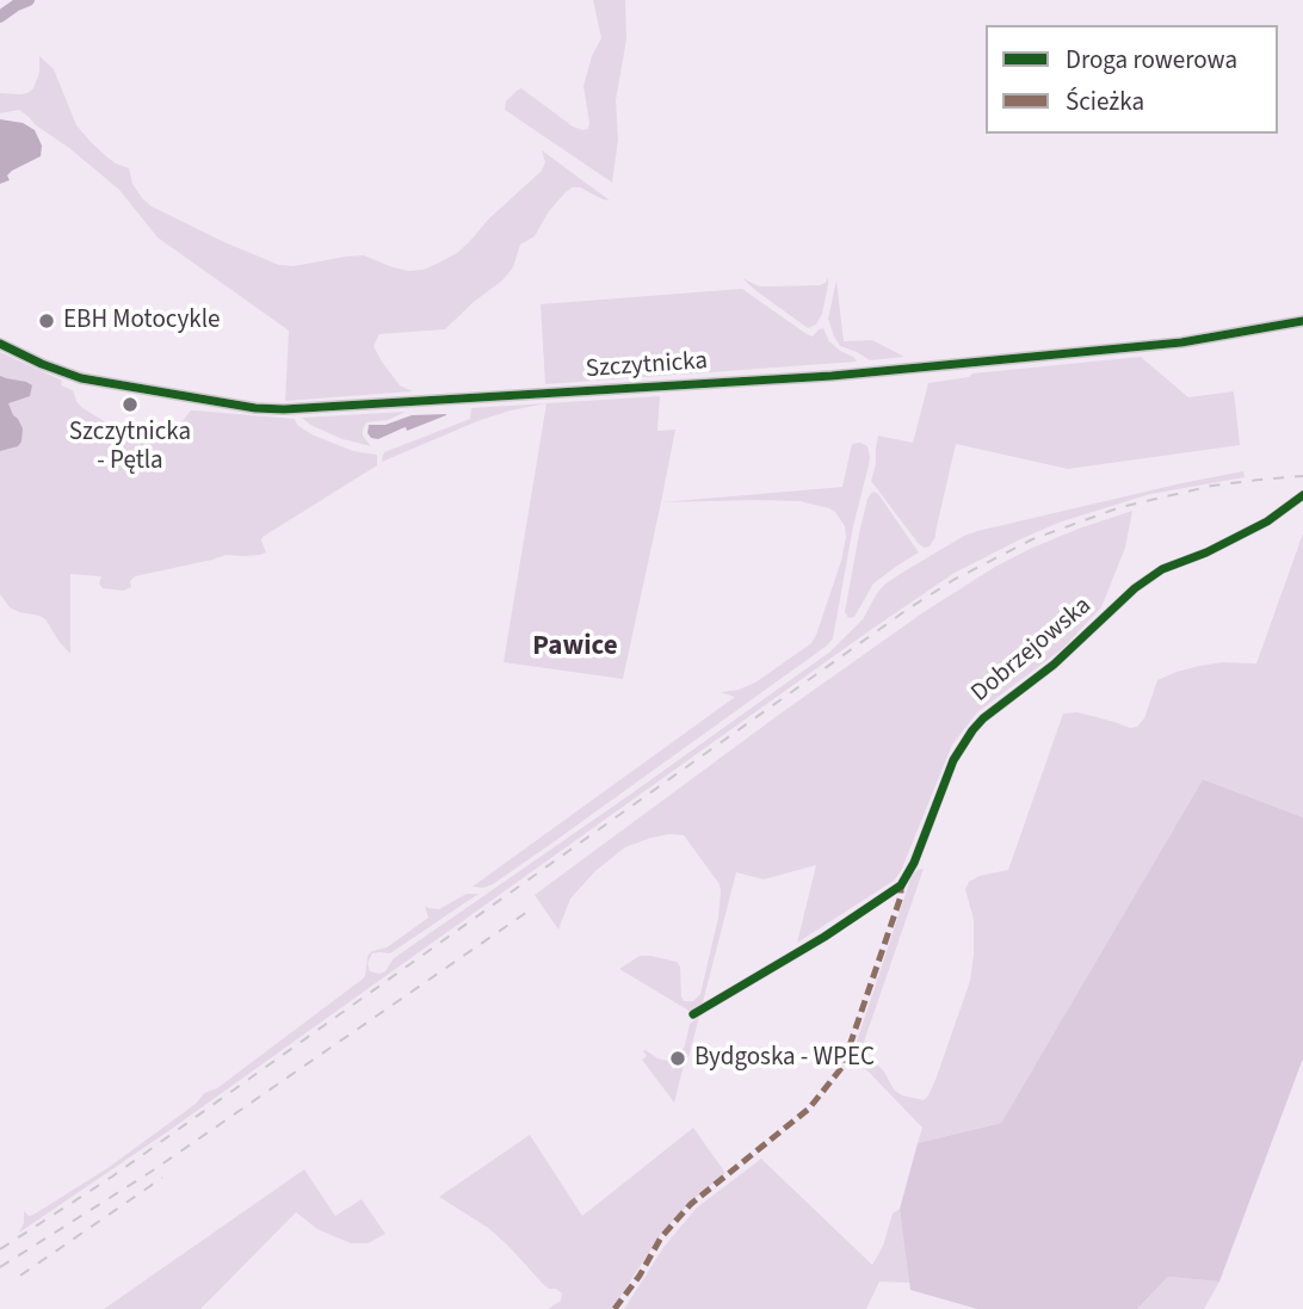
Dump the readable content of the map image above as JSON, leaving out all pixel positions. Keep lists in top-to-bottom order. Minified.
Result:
{"streets":{"street":["Szczytnicka","Dobrzejowska"]},"districts":["Pawice"],"places":["EBH Motocykle","Szczytnicka - Pętla","Bydgoska - WPEC"],"legend":["Droga rowerowa","Ścieżka"]}
